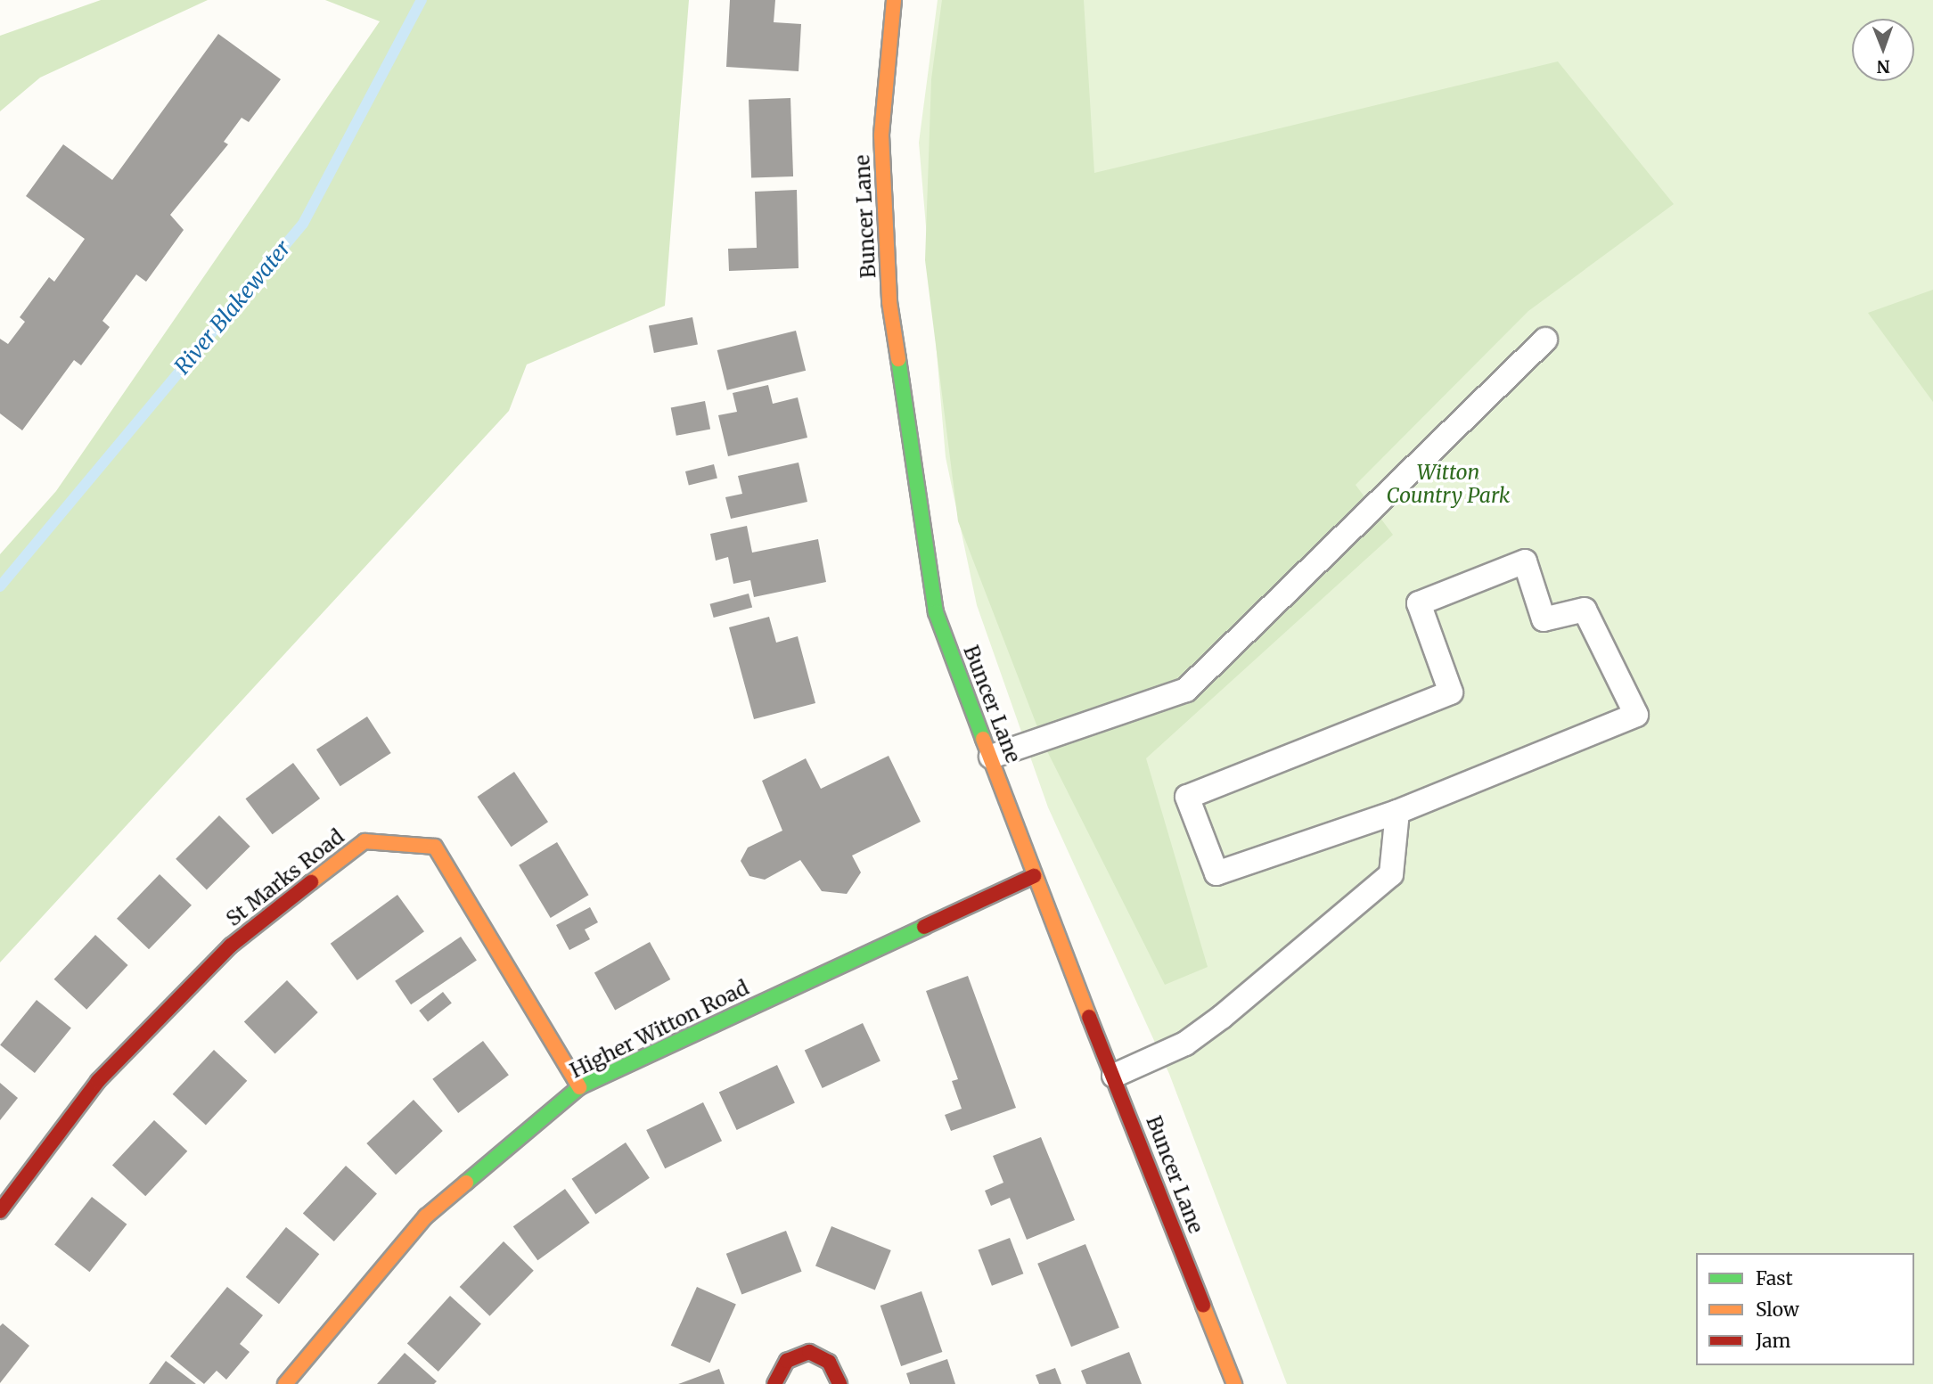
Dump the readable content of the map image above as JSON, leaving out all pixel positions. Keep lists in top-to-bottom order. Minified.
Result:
{"streets":{"street":["Buncer Lane","St Marks Road","Higher Witton Road"]},"crossings":[["Buncer Lane","Higher Witton Road"],["St Marks Road","Higher Witton Road"]],"water":["River Blakewater"],"parks":["Witton Country Park"],"legend":["Fast","Slow","Jam"],"north":"bottom"}
